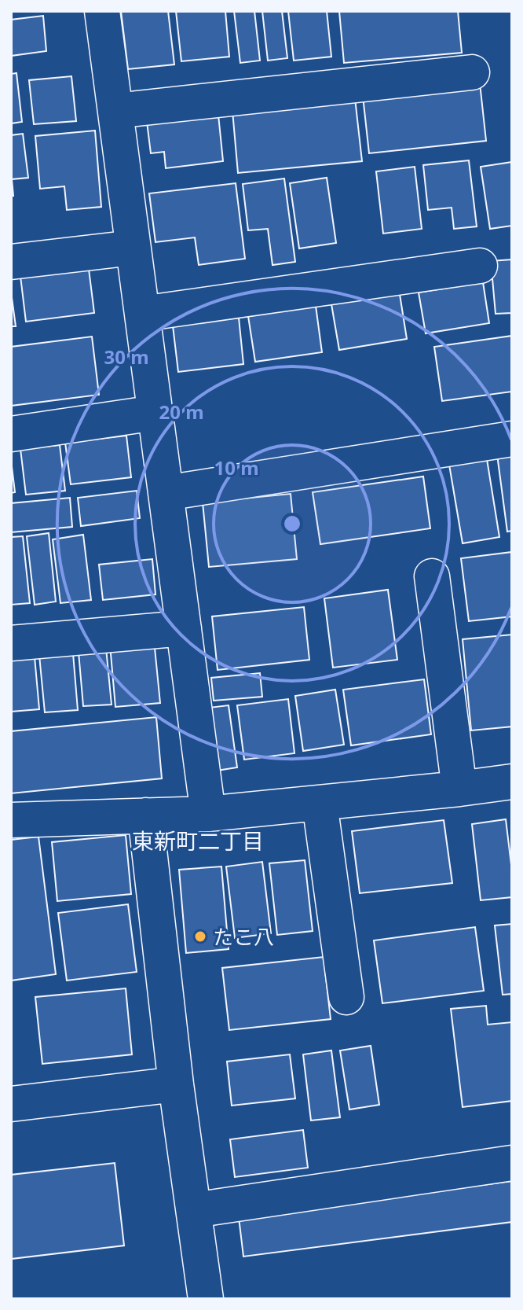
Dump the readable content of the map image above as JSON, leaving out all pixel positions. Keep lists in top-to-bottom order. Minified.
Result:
{"districts":["東新町二丁目"],"places":["たこ八"],"rings":["30 m","20 m","10 m"]}
